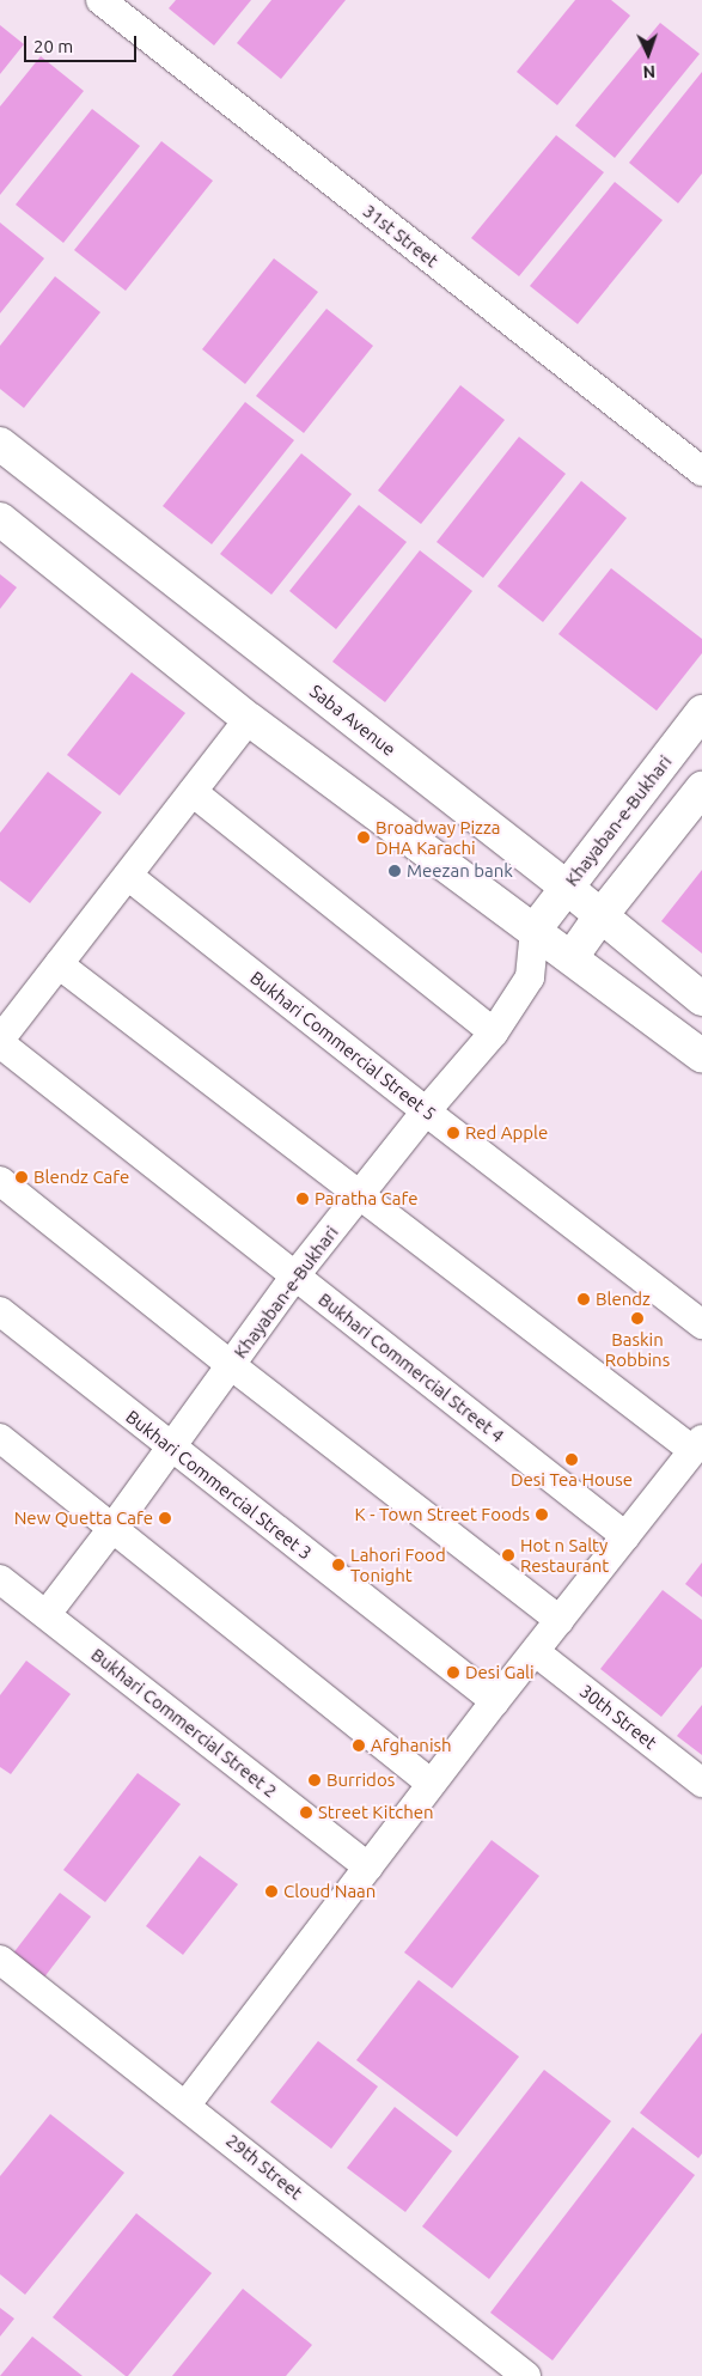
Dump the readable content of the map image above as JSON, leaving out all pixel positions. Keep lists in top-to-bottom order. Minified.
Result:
{"streets":{"main road":["Saba Avenue","Khayaban-e-Bukhari"],"street":["31st Street","Bukhari Commercial Street 5","Bukhari Commercial Street 4","Bukhari Commercial Street 3","30th Street","Bukhari Commercial Street 2","29th Street"]},"crossings":[["Saba Avenue","Khayaban-e-Bukhari"],["Khayaban-e-Bukhari","Bukhari Commercial Street 5"],["Khayaban-e-Bukhari","Bukhari Commercial Street 4"],["Khayaban-e-Bukhari","Bukhari Commercial Street 3"],["Khayaban-e-Bukhari","Bukhari Commercial Street 2"]],"places":["Broadway Pizza DHA Karachi","Meezan bank","Red Apple","Blendz Cafe","Paratha Cafe","Blendz","Baskin Robbins","Desi Tea House","K - Town Street Foods","New Quetta Cafe","Hot n Salty Restaurant","Lahori Food Tonight","Desi Gali","Afghanish","Burridos","Street Kitchen","Cloud Naan"],"scale_bar":"20 m","north":"bottom"}
